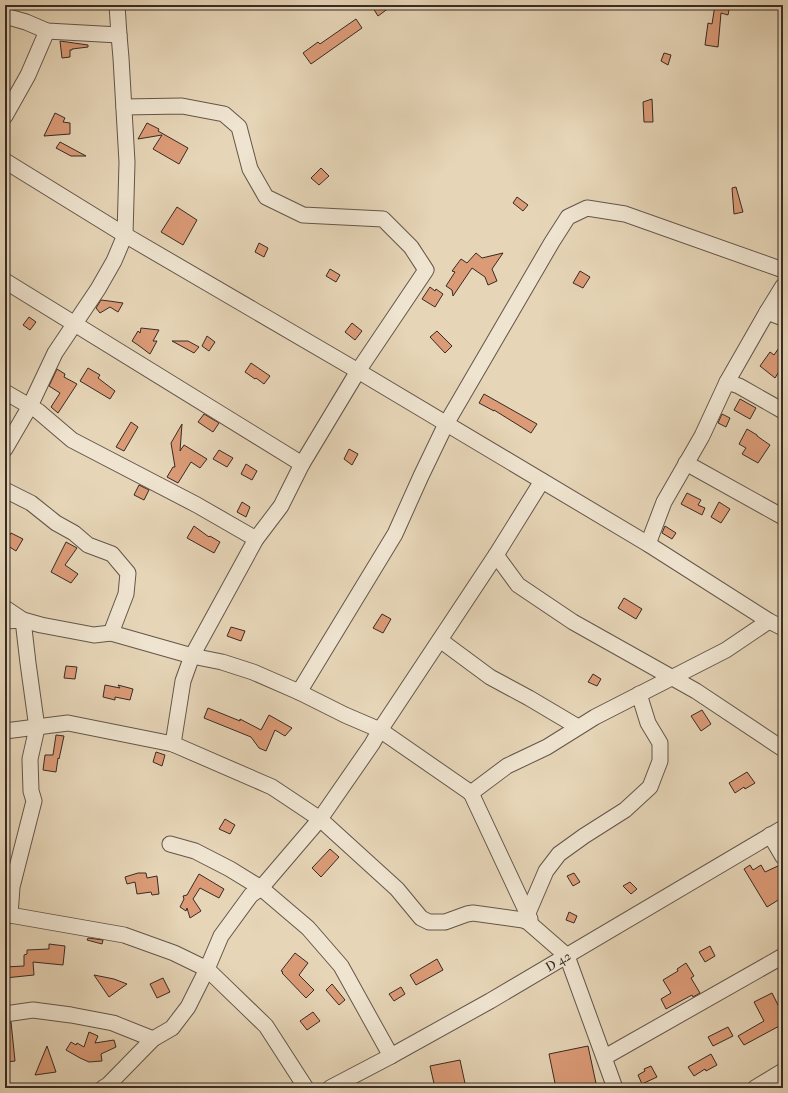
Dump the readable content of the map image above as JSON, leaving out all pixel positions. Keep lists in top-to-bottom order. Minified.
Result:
{"streets":{"street":["D 42"]}}
